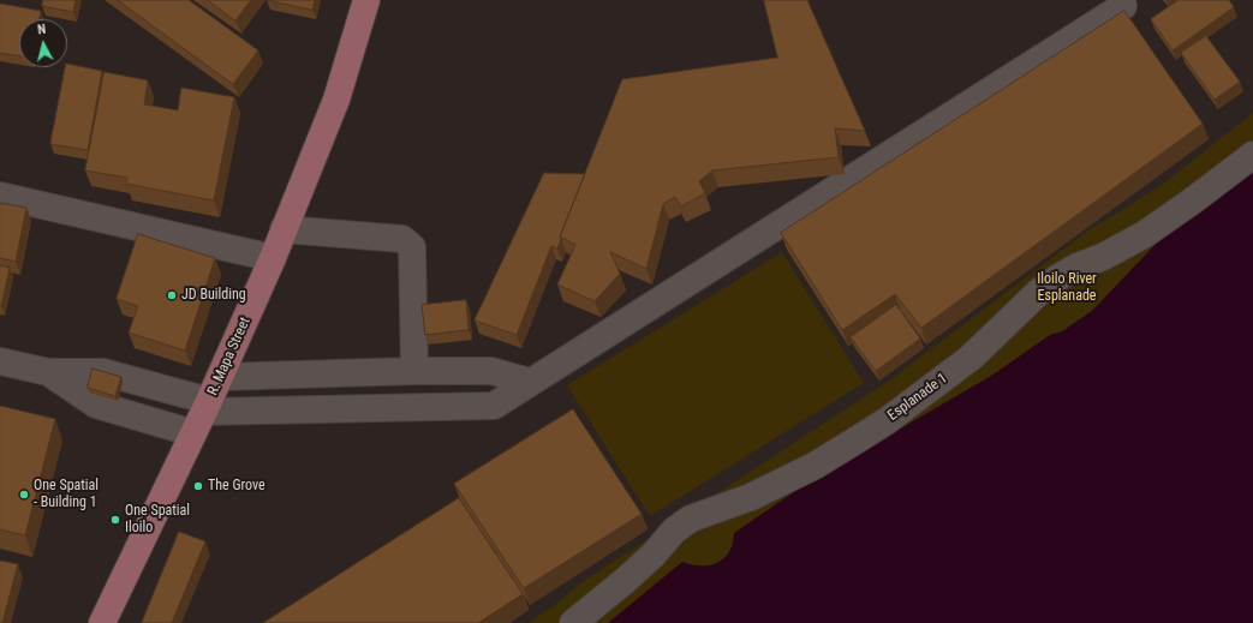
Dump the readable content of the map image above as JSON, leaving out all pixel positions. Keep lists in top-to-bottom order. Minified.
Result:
{"streets":{"main road":["R. Mapa Street"],"street":["Esplanade 1"]},"parks":["Iloilo River Esplanade"],"places":["JD Building","The Grove","One Spatial - Building 1","One Spatial Iloilo"],"north":"top"}
